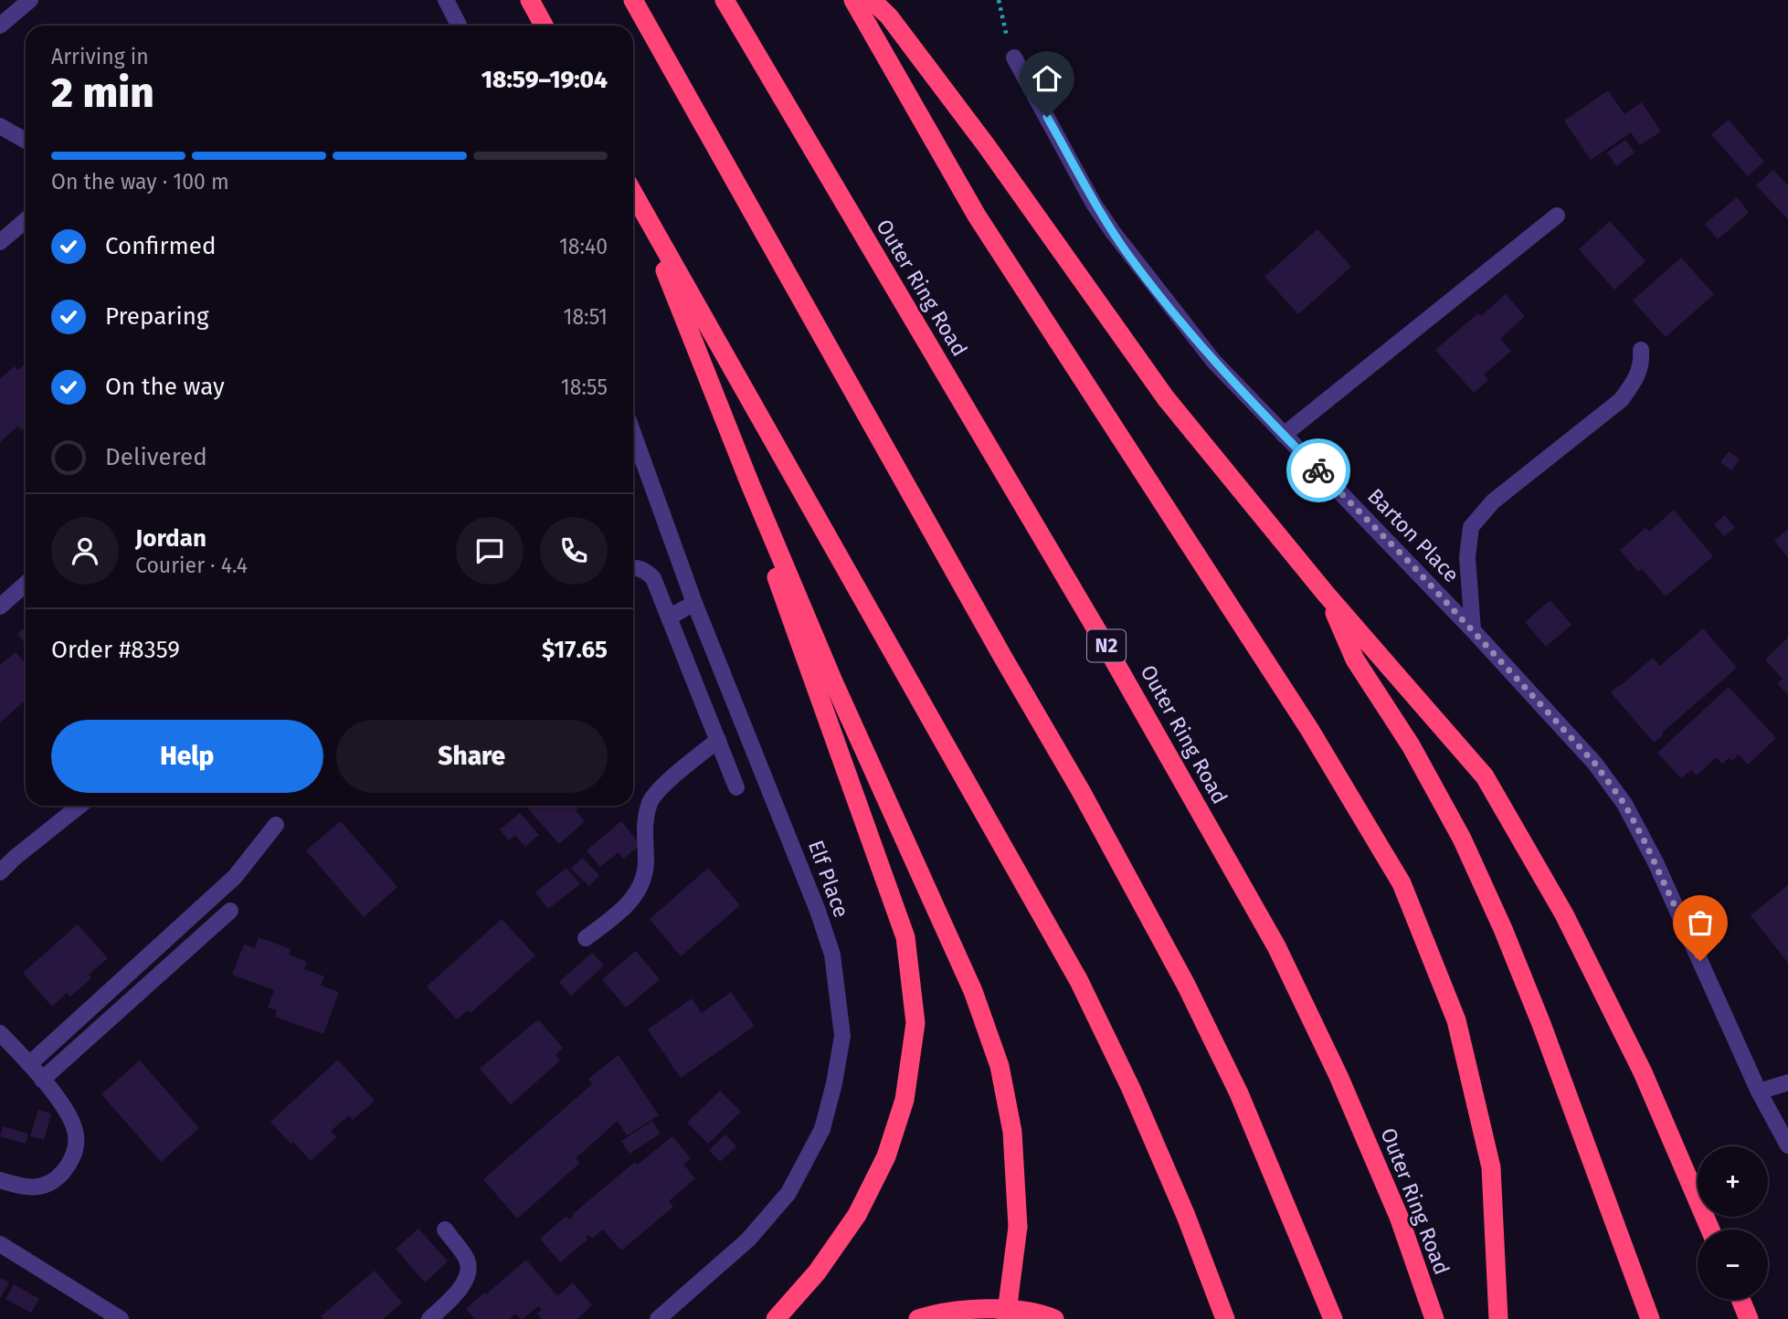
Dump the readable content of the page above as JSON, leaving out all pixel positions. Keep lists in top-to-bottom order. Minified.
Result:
{"streets":{"highway":["Outer Ring Road","N2"],"street":["Barton Place","Elf Place"]},"page":{"heading":["2 min","Arriving in","18:59–19:04"],"panel":["Jordan","Courier · 4.4","Order #8359","$17.65"],"bar":"On the way · 100 m","list":[["Confirmed","18:40"],["Preparing","18:51"],["On the way","18:55"],"Delivered"],"buttons":["Help","Share"],"map_buttons":["+","−"]}}
